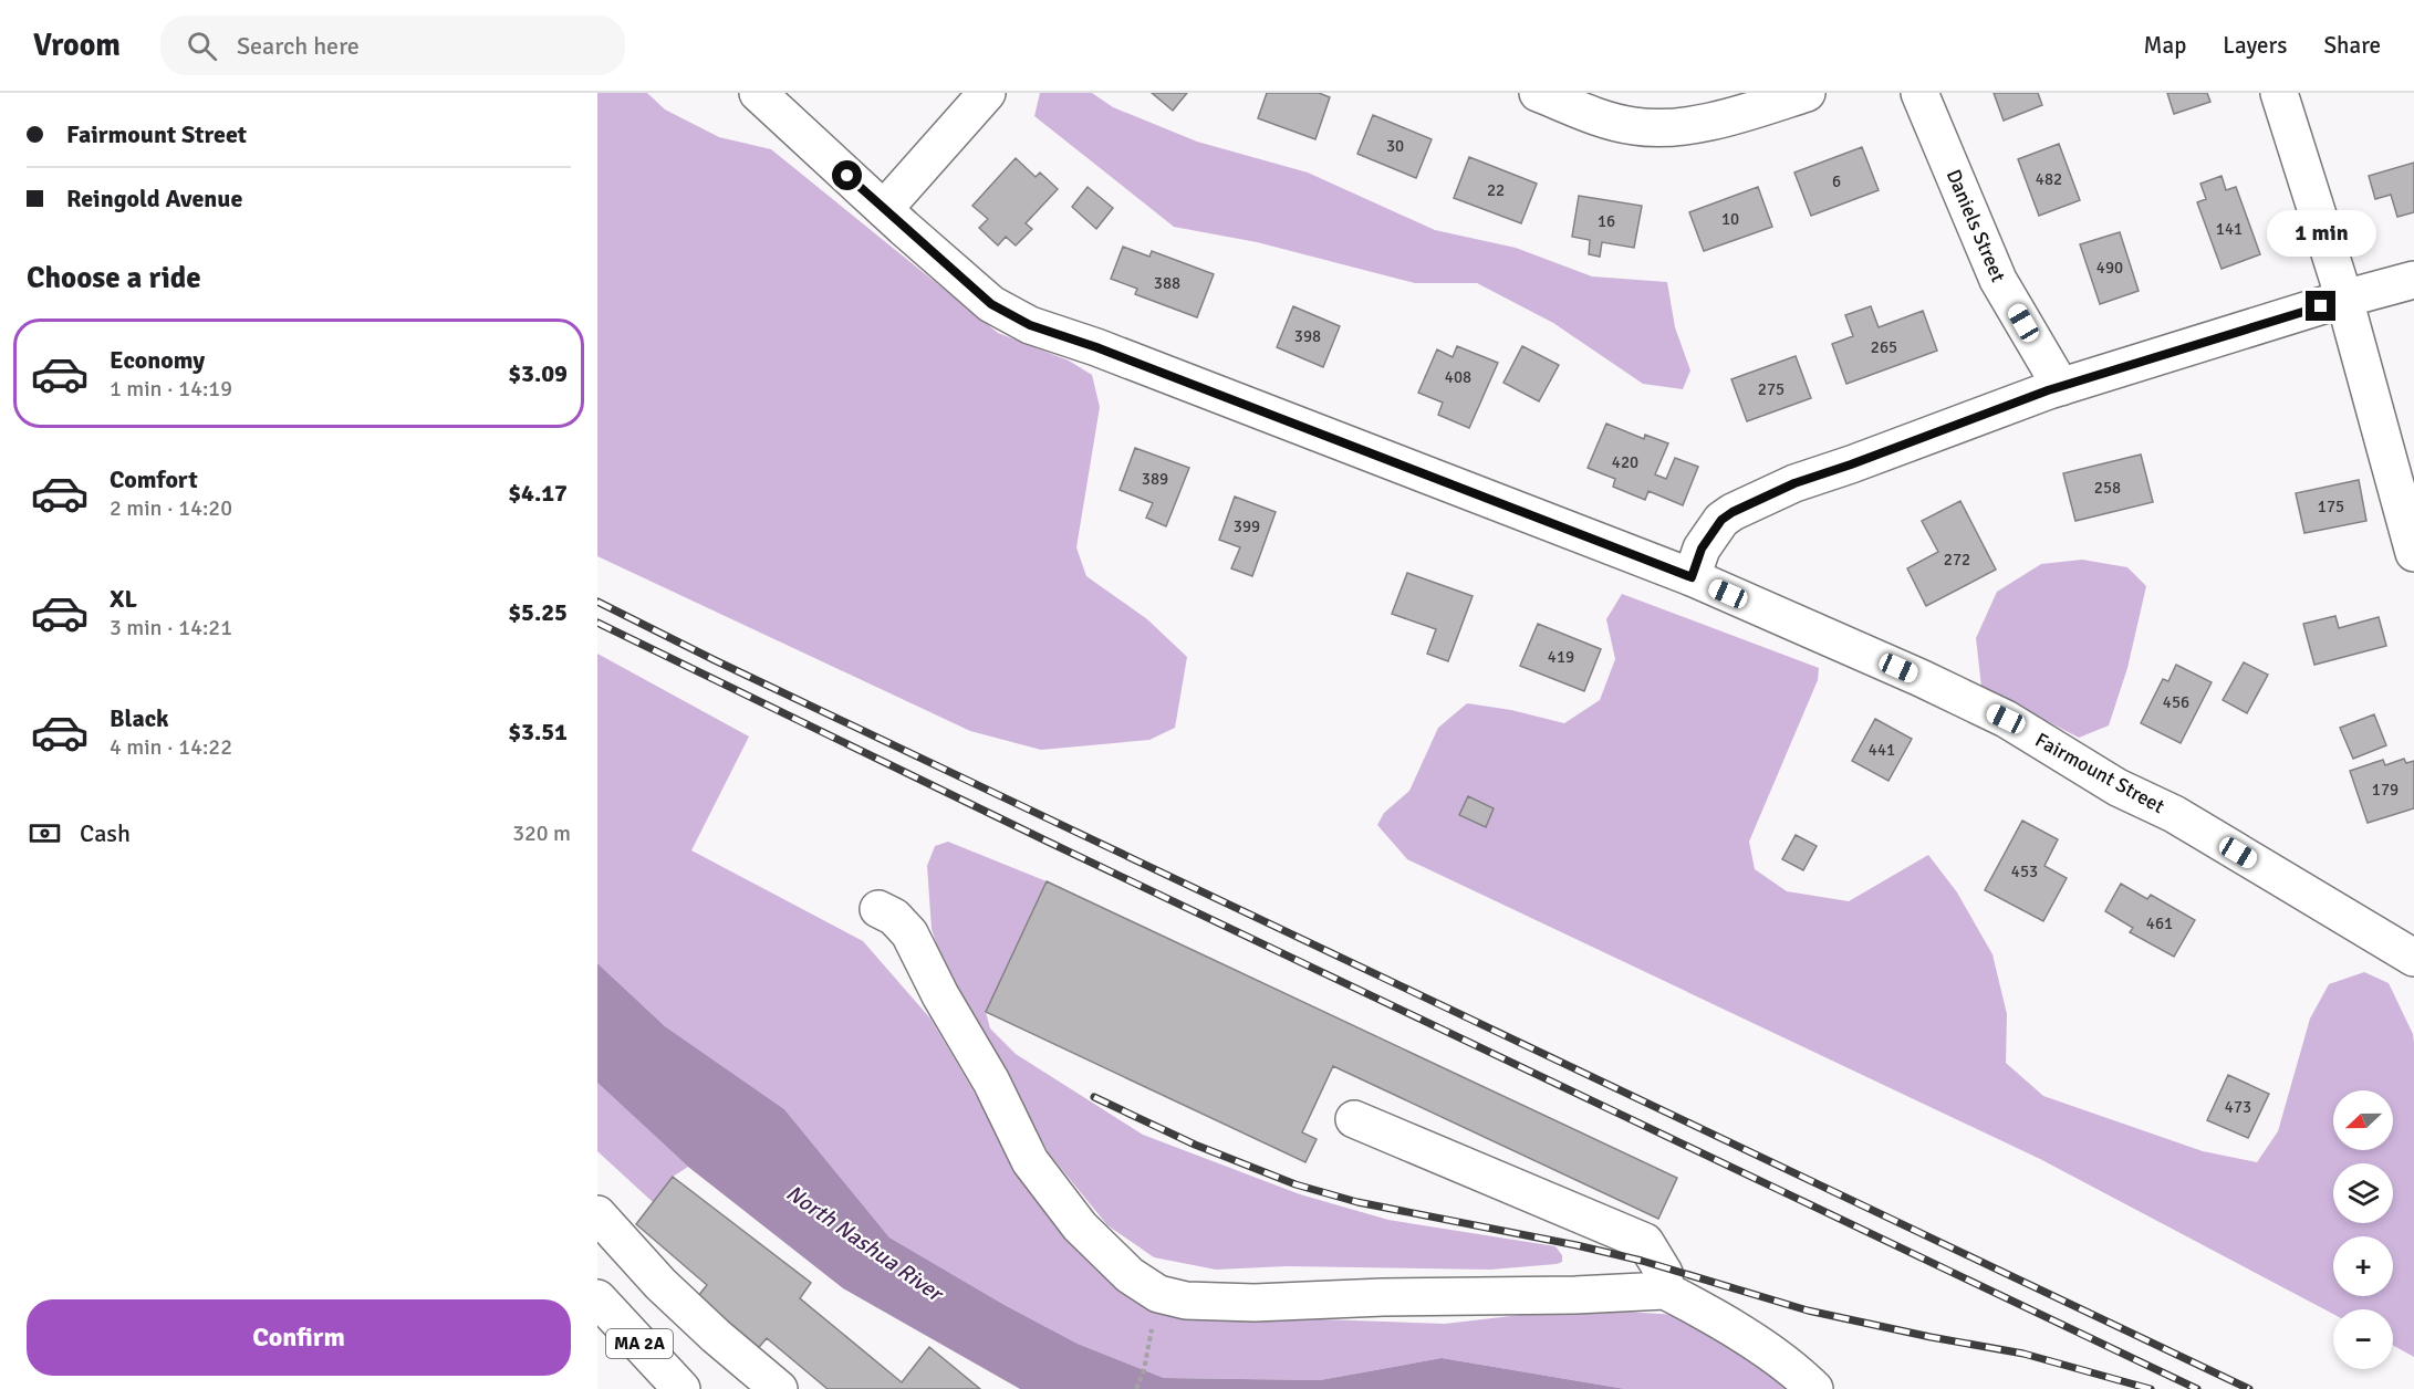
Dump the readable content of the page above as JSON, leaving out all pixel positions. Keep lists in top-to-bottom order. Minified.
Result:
{"streets":{"main road":["Daniels Street","Fairmount Street","MA 2A"]},"water":["North Nashua River"],"house_numbers":["30","482","6","22","10","16","141","490","388","398","265","408","275","420","389","258","175","399","272","419","456","441","179","453","461","473"],"north":"left","page":{"header":"Vroom","search":"Search here","nav":["Map","Layers","Share"],"banner":["Fairmount Street","Reingold Avenue"],"bubble":"1 min","heading":"Choose a ride","list":[{"name":"Economy","note":"1 min · 14:19","value":"$3.09"},{"name":"Comfort","note":"2 min · 14:20","value":"$4.17"},{"name":"XL","note":"3 min · 14:21","value":"$5.25"},{"name":"Black","note":"4 min · 14:22","value":"$3.51"}],"pay":["Cash","320 m"],"map_buttons":["+","−"],"buttons":"Confirm"}}
